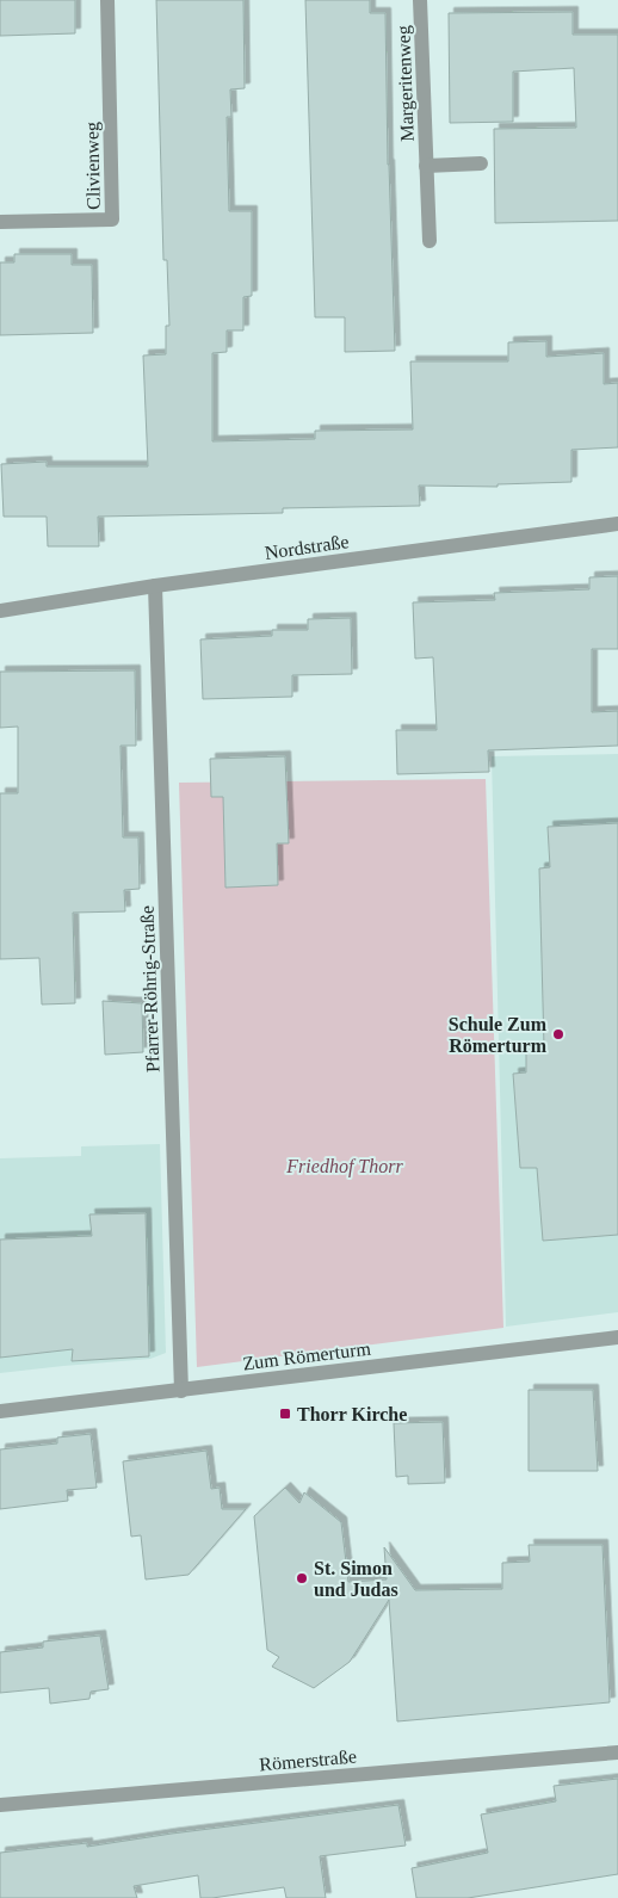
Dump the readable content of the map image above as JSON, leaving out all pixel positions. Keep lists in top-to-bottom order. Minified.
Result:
{"streets":{"street":["Margeritenweg","Clivienweg","Nordstraße","Pfarrer-Röhrig-Straße","Zum Römerturm","Römerstraße"]},"crossings":[["Nordstraße","Pfarrer-Röhrig-Straße"],["Pfarrer-Röhrig-Straße","Zum Römerturm"]],"parks":["Friedhof Thorr"],"places":{"other":["Schule Zum Römerturm","St. Simon und Judas"],"transit":["Thorr Kirche"]}}
